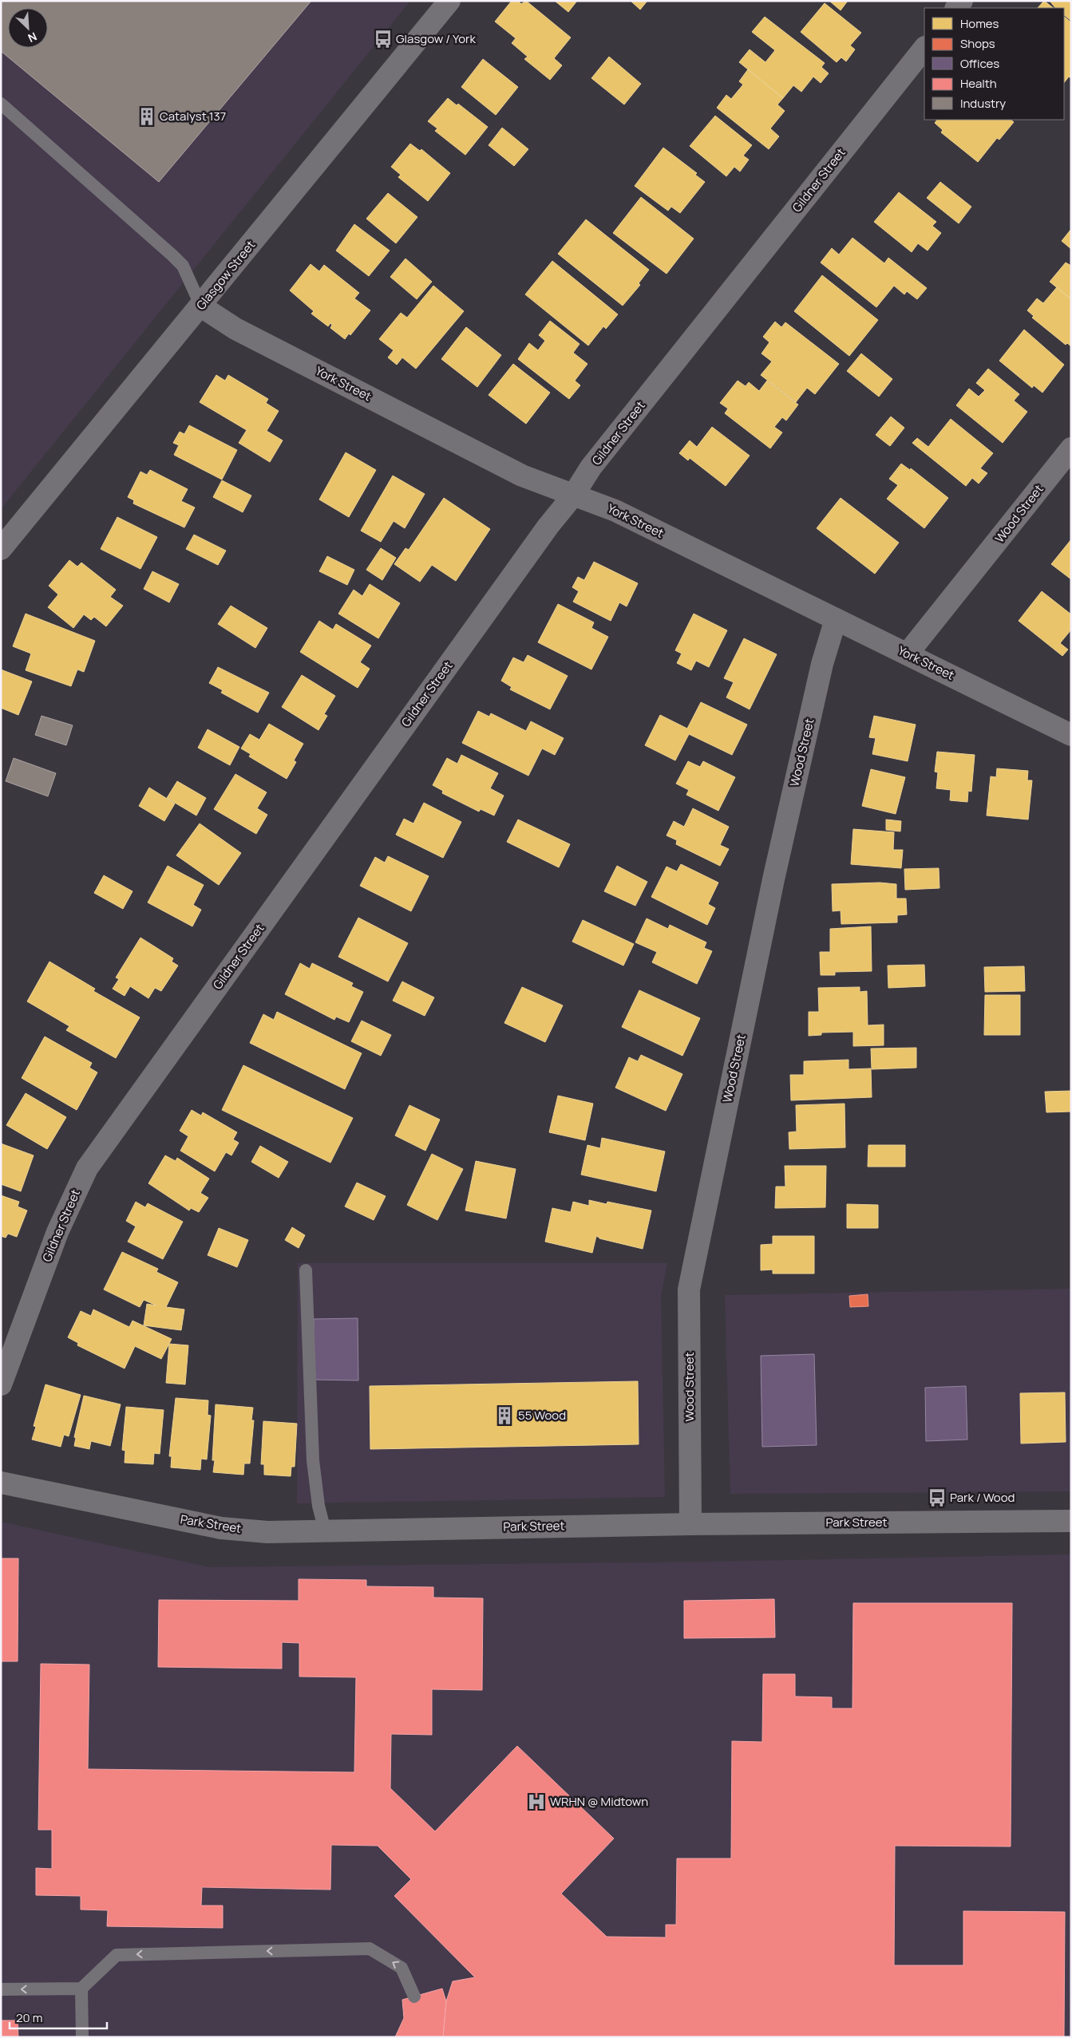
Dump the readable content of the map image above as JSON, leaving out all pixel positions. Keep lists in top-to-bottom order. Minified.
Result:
{"streets":{"street":["Gildner Street","Glasgow Street","York Street","Wood Street","Park Street"]},"crossings":[["Gildner Street","York Street"],["Glasgow Street","York Street"],["York Street","Wood Street"],["Wood Street","Park Street"]],"places":{"bus stop":["Glasgow / York","Park / Wood"],"building":["Catalyst 137","55 Wood"],"hospital":["WRHN @ Midtown"]},"legend":["Homes","Shops","Offices","Health","Industry"],"scale_bar":"20 m","north":"bottom right"}
